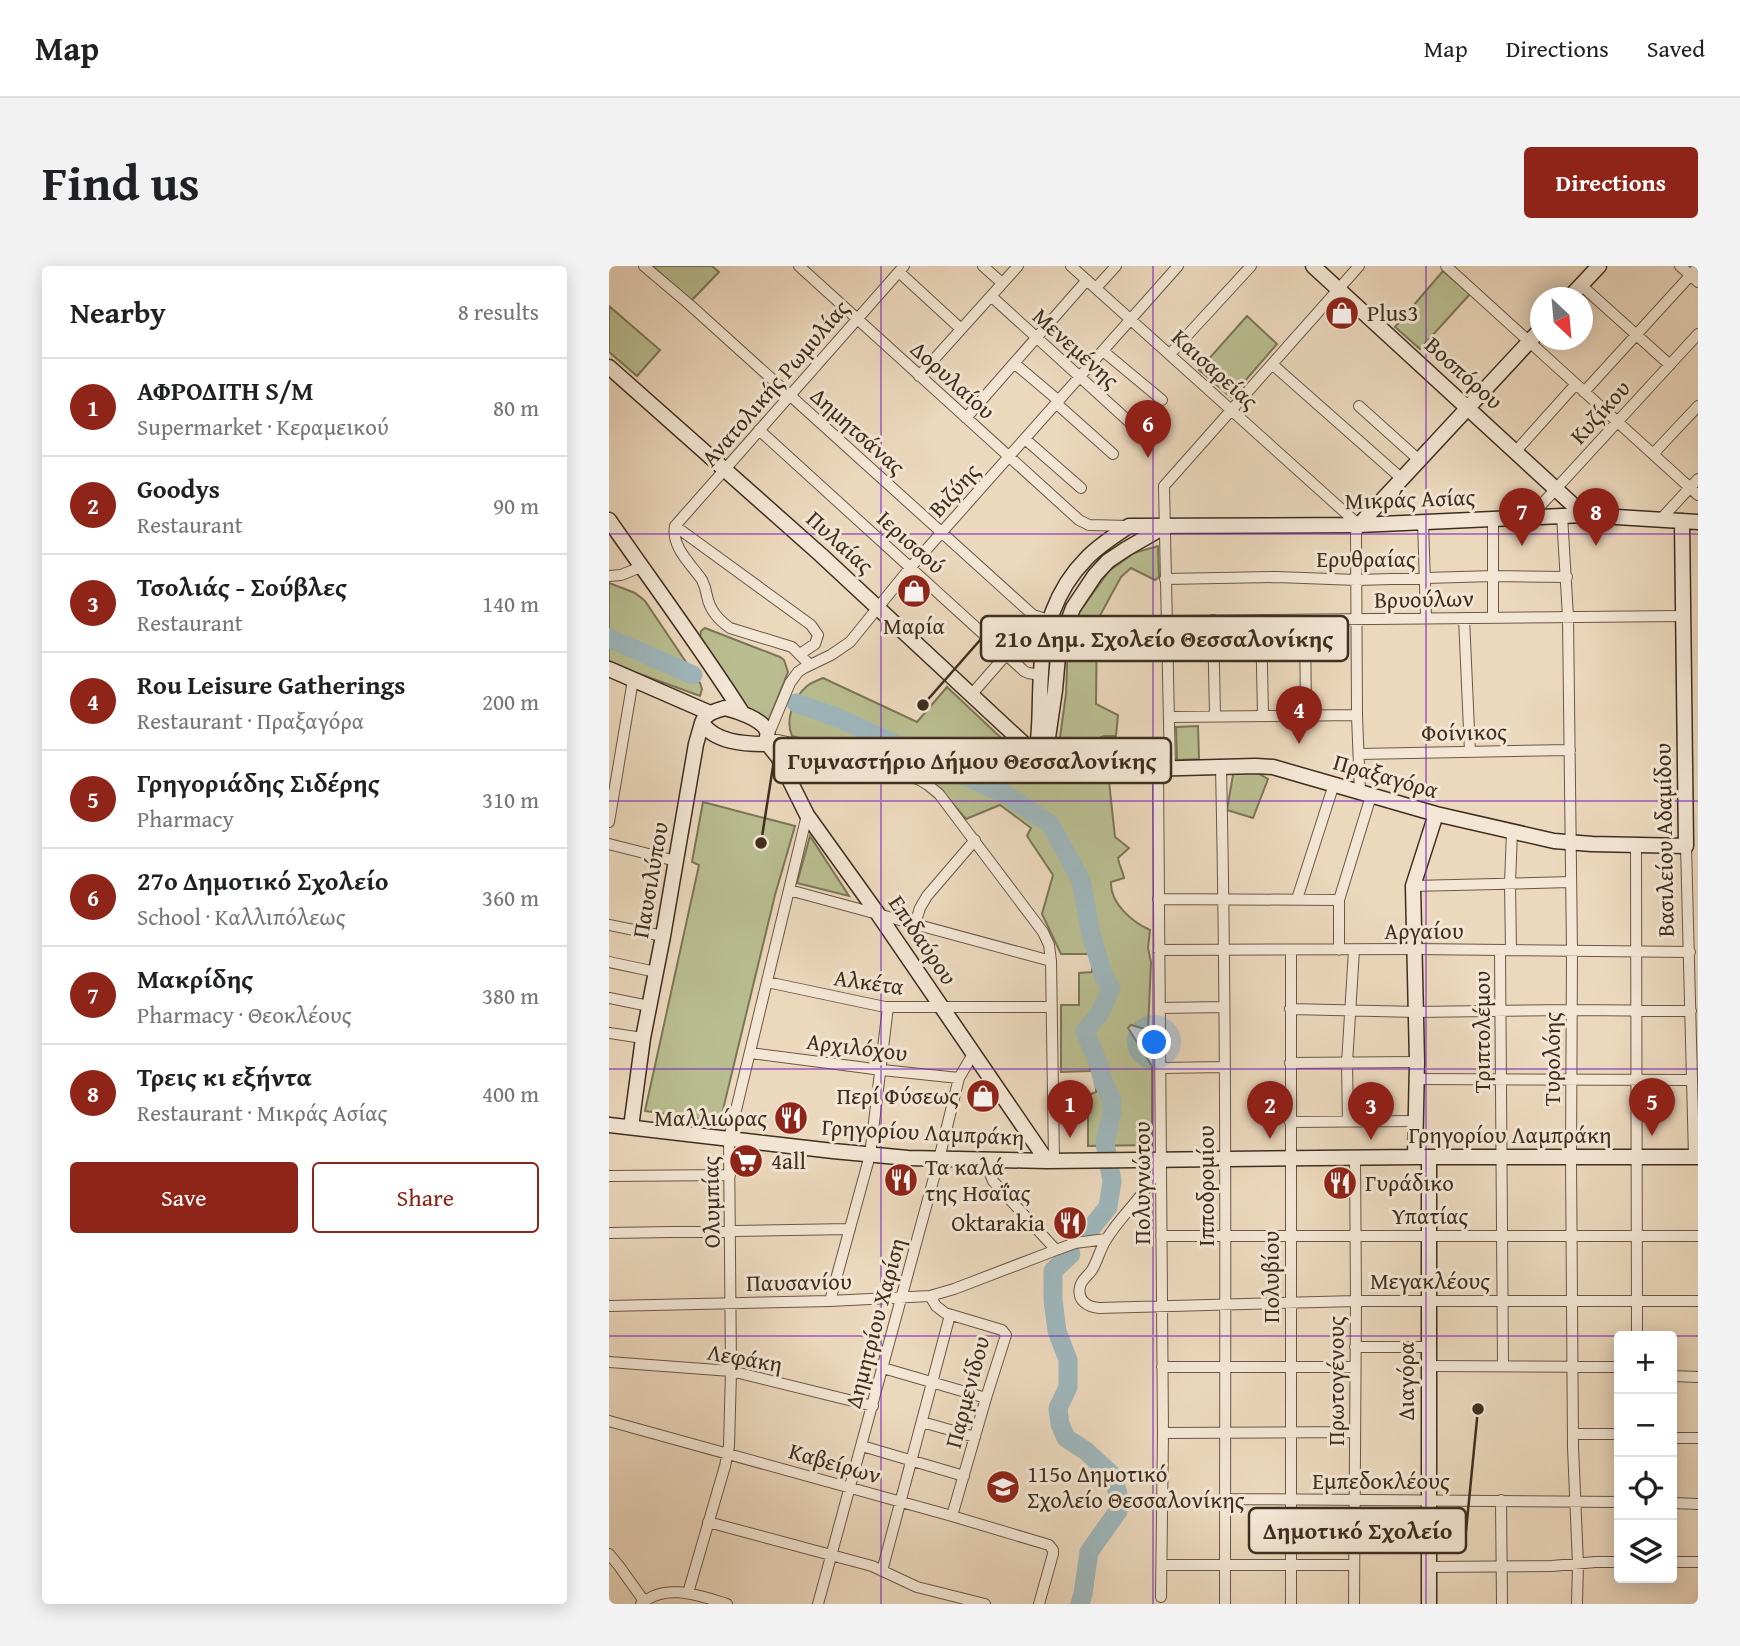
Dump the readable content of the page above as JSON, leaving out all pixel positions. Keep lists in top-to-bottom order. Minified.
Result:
{"streets":{"street":["Μενεμένης","Καισαρείας","Βοσπόρου","Δορυλαίου","Ανατολικής Ρωμυλίας","Κυζίκου","Δημητσάνας","Βιζύης","Μικράς Ασίας","Πυλαίας","Ιερισσού","Ερυθραίας","Βρυούλων","Φοίνικος","Πραξαγόρα","Βασιλείου Αδαμίδου","Παυσιλύπου","Αργαίου","Επιδαύρου","Αλκέτα","Τριπτολέμου","Αρχιλόχου","Τυρολόης","Γρηγορίου Λαμπράκη","Πολυγνώτου","Ιπποδρομίου","Ολυμπίας","Υπατίας","Πολυβίου","Μεγακλέους","Παυσανίου","Δημητρίου Χαρίση","Λεφάκη","Πρωτογένους","Διαγόρα","Παρμενίδου","Καβείρων","Εμπεδοκλέους"]},"crossings":[["Μενεμένης","Βιζύης"],["Καισαρείας","Βιζύης"],["Καισαρείας","Μικράς Ασίας"],["Καισαρείας","Πολυγνώτου"],["Βοσπόρου","Κυζίκου"],["Βοσπόρου","Μικράς Ασίας"],["Δορυλαίου","Ανατολικής Ρωμυλίας"],["Δορυλαίου","Βιζύης"],["Δορυλαίου","Μικράς Ασίας"],["Ανατολικής Ρωμυλίας","Δημητσάνας"],["Ανατολικής Ρωμυλίας","Πυλαίας"],["Ανατολικής Ρωμυλίας","Ιερισσού"],["Κυζίκου","Μικράς Ασίας"],["Δημητσάνας","Βιζύης"],["Βιζύης","Πυλαίας"],["Βιζύης","Ιερισσού"],["Βιζύης","Επιδαύρου"],["Μικράς Ασίας","Πυλαίας"],["Μικράς Ασίας","Πραξαγόρα"],["Μικράς Ασίας","Βασιλείου Αδαμίδου"],["Μικράς Ασίας","Τυρολόης"],["Μικράς Ασίας","Πολυγνώτου"],["Πυλαίας","Πραξαγόρα"],["Ερυθραίας","Τυρολόης"],["Ερυθραίας","Πολυγνώτου"],["Βρυούλων","Βασιλείου Αδαμίδου"],["Βρυούλων","Τυρολόης"],["Βρυούλων","Πολυγνώτου"],["Φοίνικος","Τυρολόης"],["Πραξαγόρα","Βασιλείου Αδαμίδου"],["Πραξαγόρα","Τριπτολέμου"],["Πραξαγόρα","Τυρολόης"],["Πραξαγόρα","Πολυγνώτου"],["Πραξαγόρα","Ιπποδρομίου"],["Πραξαγόρα","Διαγόρα"],["Βασιλείου Αδαμίδου","Αργαίου"],["Βασιλείου Αδαμίδου","Γρηγορίου Λαμπράκη"],["Παυσιλύπου","Γρηγορίου Λαμπράκη"],["Αργαίου","Τριπτολέμου"],["Αργαίου","Τυρολόης"],["Αργαίου","Πολυγνώτου"],["Αργαίου","Ιπποδρομίου"],["Αργαίου","Πολυβίου"],["Αργαίου","Διαγόρα"],["Επιδαύρου","Αλκέτα"],["Επιδαύρου","Γρηγορίου Λαμπράκη"],["Επιδαύρου","Ολυμπίας"],["Επιδαύρου","Δημητρίου Χαρίση"],["Αλκέτα","Ολυμπίας"],["Τριπτολέμου","Γρηγορίου Λαμπράκη"],["Τριπτολέμου","Υπατίας"],["Τριπτολέμου","Μεγακλέους"],["Αρχιλόχου","Ολυμπίας"],["Αρχιλόχου","Δημητρίου Χαρίση"],["Τυρολόης","Γρηγορίου Λαμπράκη"],["Τυρολόης","Υπατίας"],["Τυρολόης","Μεγακλέους"],["Τυρολόης","Εμπεδοκλέους"],["Γρηγορίου Λαμπράκη","Πολυγνώτου"],["Γρηγορίου Λαμπράκη","Ιπποδρομίου"],["Γρηγορίου Λαμπράκη","Ολυμπίας"],["Γρηγορίου Λαμπράκη","Πολυβίου"],["Γρηγορίου Λαμπράκη","Δημητρίου Χαρίση"],["Γρηγορίου Λαμπράκη","Πρωτογένους"],["Γρηγορίου Λαμπράκη","Διαγόρα"],["Πολυγνώτου","Υπατίας"],["Πολυγνώτου","Μεγακλέους"],["Ιπποδρομίου","Υπατίας"],["Ιπποδρομίου","Μεγακλέους"],["Ιπποδρομίου","Εμπεδοκλέους"],["Ολυμπίας","Παυσανίου"],["Ολυμπίας","Λεφάκη"],["Ολυμπίας","Καβείρων"],["Υπατίας","Πολυβίου"],["Υπατίας","Πρωτογένους"],["Υπατίας","Διαγόρα"],["Πολυβίου","Μεγακλέους"],["Πολυβίου","Εμπεδοκλέους"],["Μεγακλέους","Παυσανίου"],["Μεγακλέους","Πρωτογένους"],["Μεγακλέους","Διαγόρα"],["Παυσανίου","Δημητρίου Χαρίση"],["Δημητρίου Χαρίση","Λεφάκη"],["Δημητρίου Χαρίση","Καβείρων"],["Πρωτογένους","Εμπεδοκλέους"],["Διαγόρα","Εμπεδοκλέους"],["Παρμενίδου","Καβείρων"]],"places":{"shop":["Plus3","Μαρία","Περί Φύσεως"],"other":["21ο Δημ. Σχολείο Θεσσαλονίκης","Γυμναστήριο Δήμου Θεσσαλονίκης","Δημοτικό Σχολείο"],"restaurant":["Μαλλιώρας","Τα καλά της Ησαΐας","Γυράδικο","Oktarakia"],"supermarket":["4all"],"school or university":["115o Δημοτικό Σχολείο Θεσσαλονίκης"]},"north":"bottom right","page":{"header":"Map","nav":["Map","Directions","Saved"],"title":"Find us","buttons":["Directions",["Save","Share"]],"heading":["Nearby","8 results"],"list":[{"mark":"1","name":"ΑΦΡΟΔΙΤΗ S/M","note":"Supermarket · Κεραμεικού","value":"80 m"},{"mark":"2","name":"Goodys","note":"Restaurant","value":"90 m"},{"mark":"3","name":"Τσολιάς - Σούβλες","note":"Restaurant","value":"140 m"},{"mark":"4","name":"Rou Leisure Gatherings","note":"Restaurant · Πραξαγόρα","value":"200 m"},{"mark":"5","name":"Γρηγοριάδης Σιδέρης","note":"Pharmacy","value":"310 m"},{"mark":"6","name":"27ο Δημοτικό Σχολείο","note":"School · Καλλιπόλεως","value":"360 m"},{"mark":"7","name":"Μακρίδης","note":"Pharmacy · Θεοκλέους","value":"380 m"},{"mark":"8","name":"Τρεις κι εξήντα","note":"Restaurant · Μικράς Ασίας","value":"400 m"}],"pins":["6","7","8","4","5","1","2","3"],"map_buttons":["+","−"]}}
